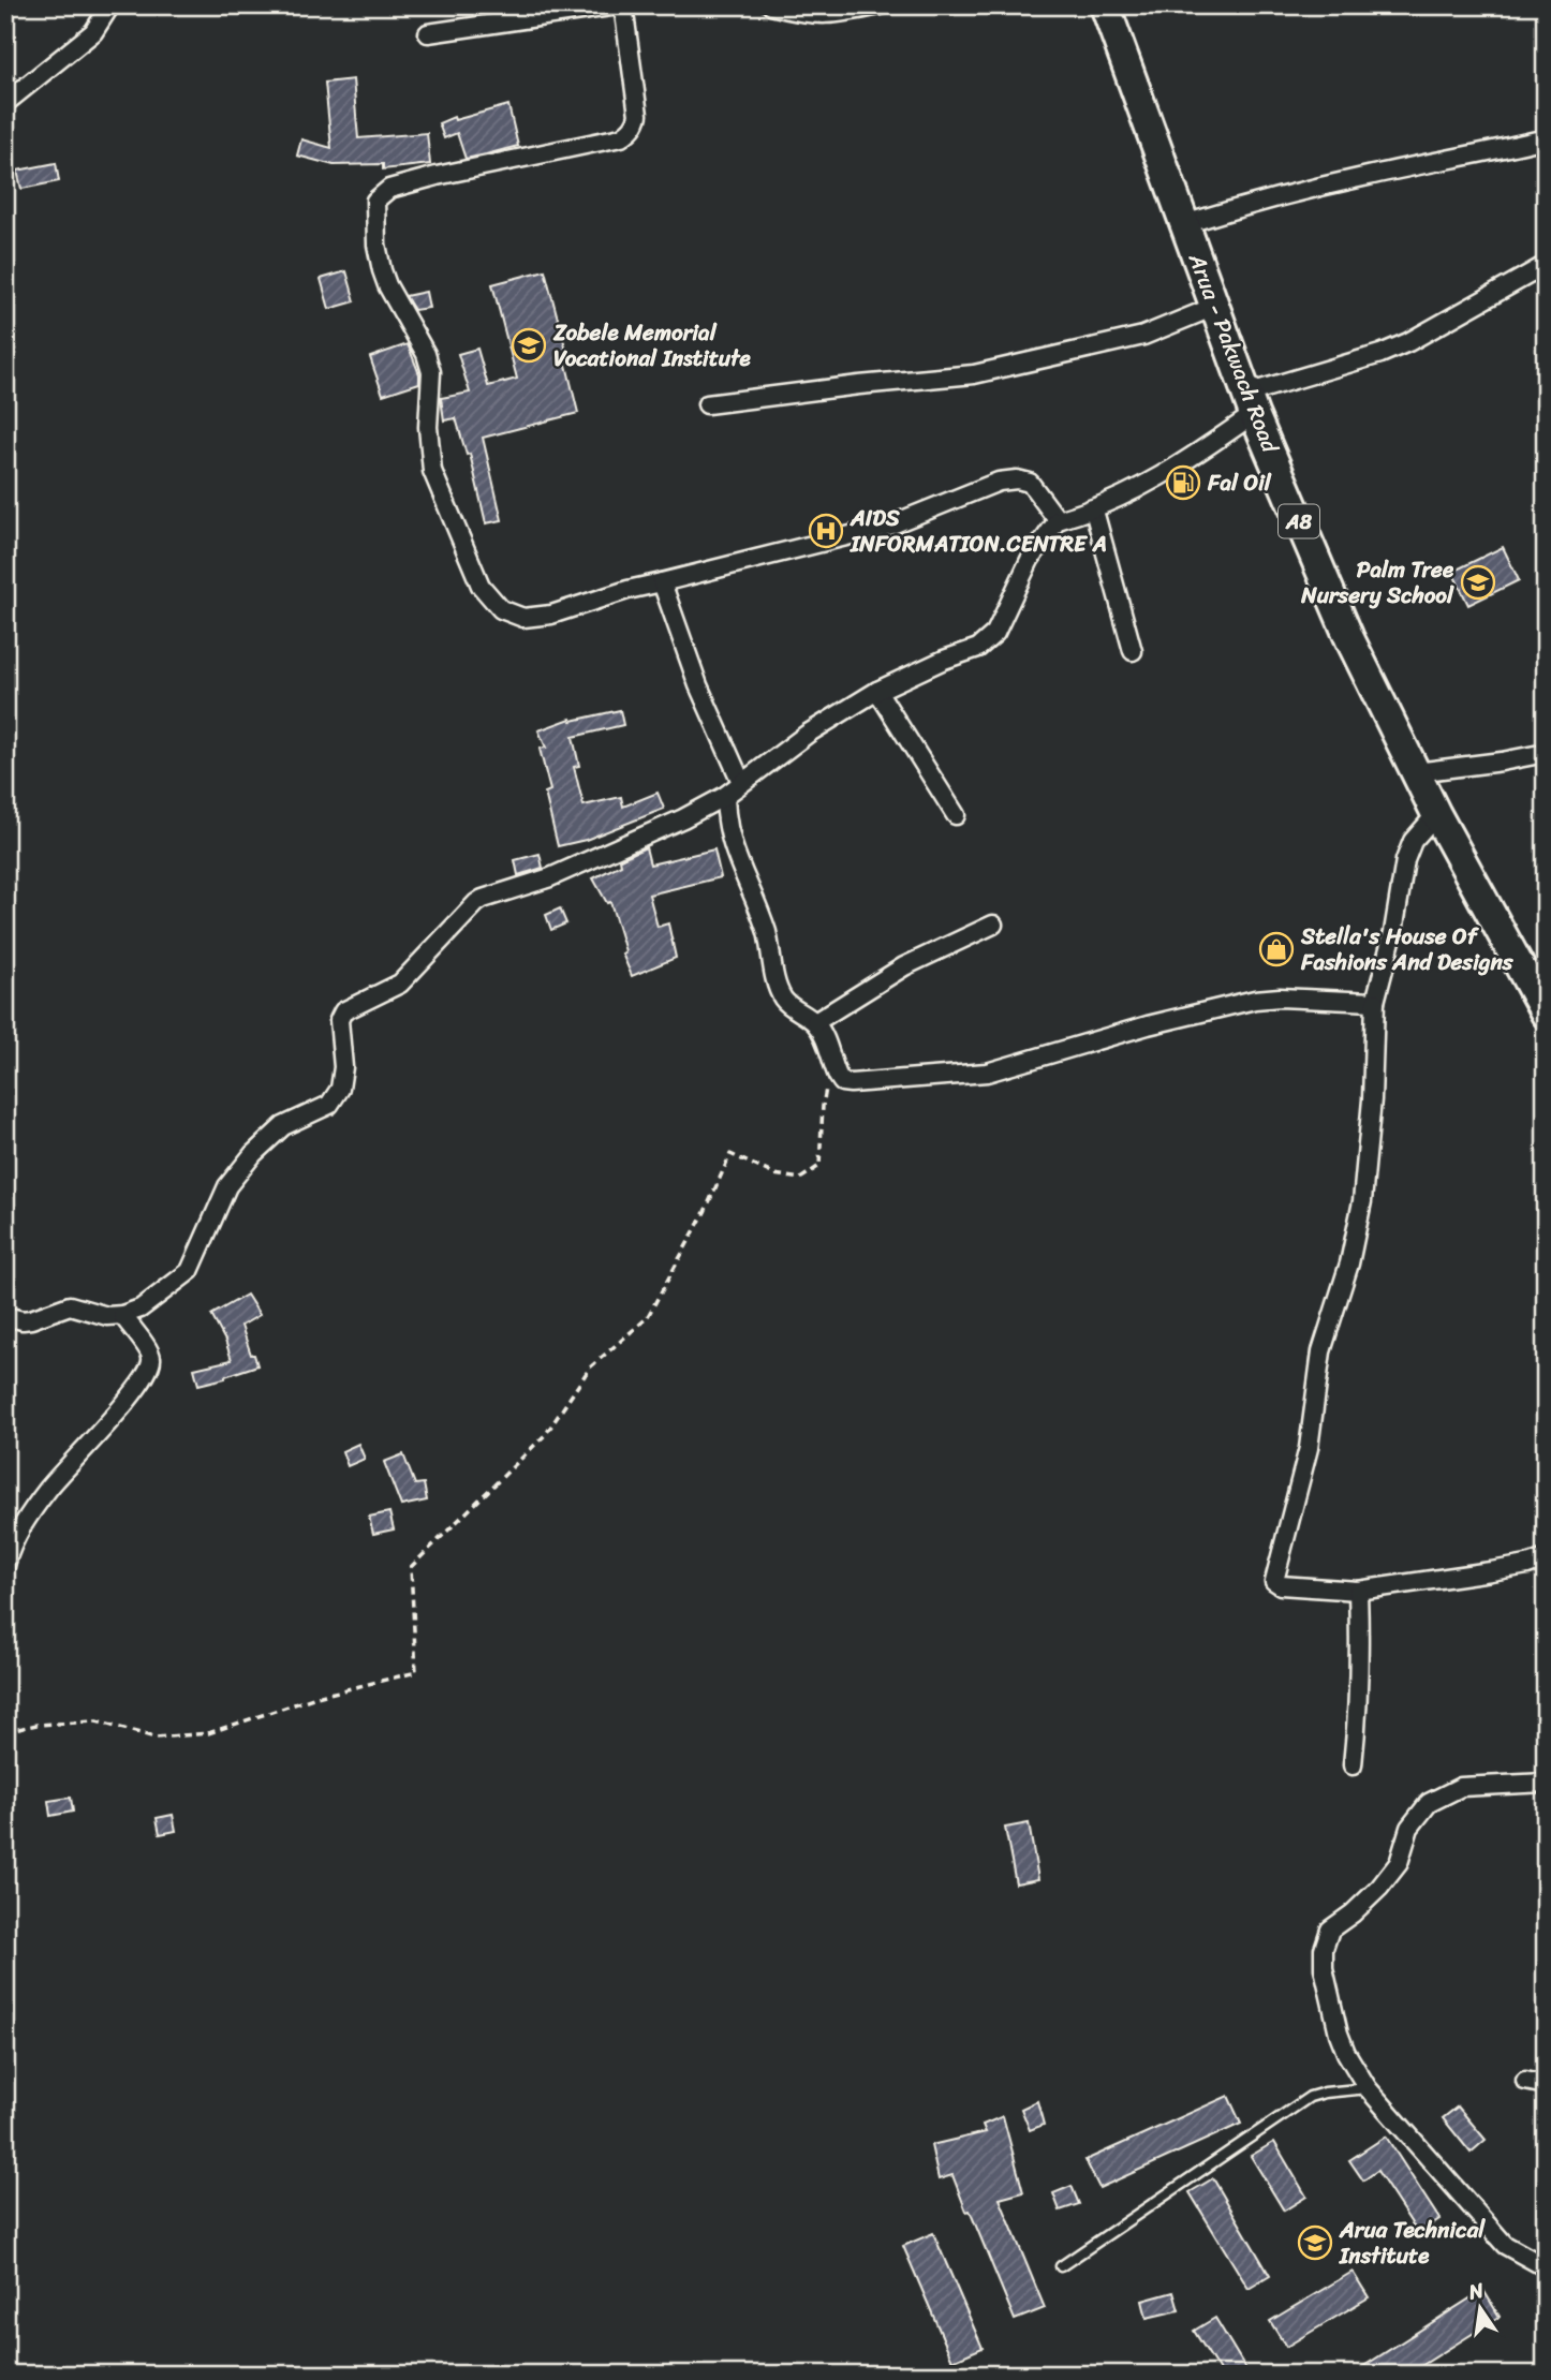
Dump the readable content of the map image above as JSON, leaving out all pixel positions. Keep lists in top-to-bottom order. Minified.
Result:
{"streets":{"main road":["Arua - Pakwach Road","A8"]},"places":{"school or university":["Zobele Memorial Vocational Institute","Palm Tree Nursery School","Arua Technical Institute"],"fuel station":["Fal Oil"],"hospital":["AIDS INFORMATION.CENTRE A"],"shop":["Stella's House Of Fashions And Designs"]},"north":"top"}
